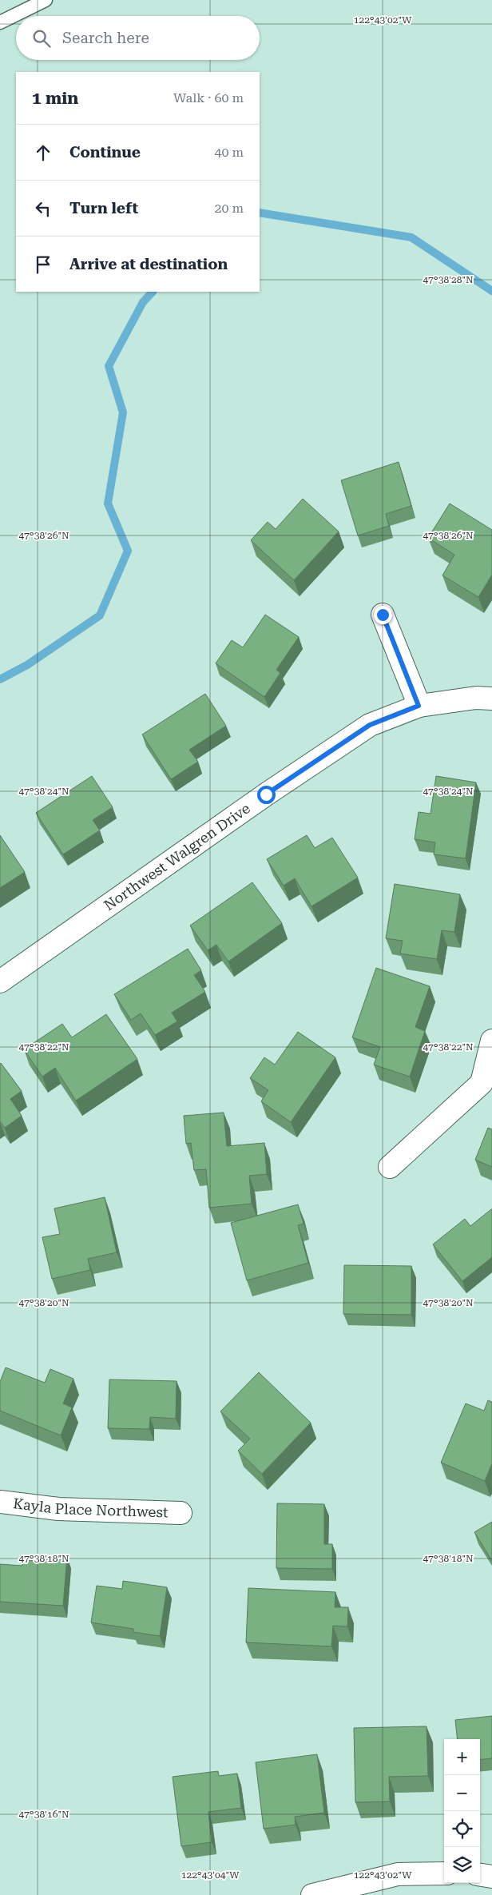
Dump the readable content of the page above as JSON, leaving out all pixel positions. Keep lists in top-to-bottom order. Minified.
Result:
{"streets":{"street":["Northwest Walgren Drive","Kayla Place Northwest"]},"page":{"search":"Search here","heading":["1 min","Walk · 60 m"],"list":[["Continue","40 m"],["Turn left","20 m"],"Arrive at destination"],"map_buttons":["+","−"]},"coordinates":["122°43'02\"W","47°38'28\"N","47°38'26\"N","47°38'24\"N","47°38'22\"N","47°38'20\"N","47°38'18\"N","47°38'16\"N","122°43'04\"W"]}
